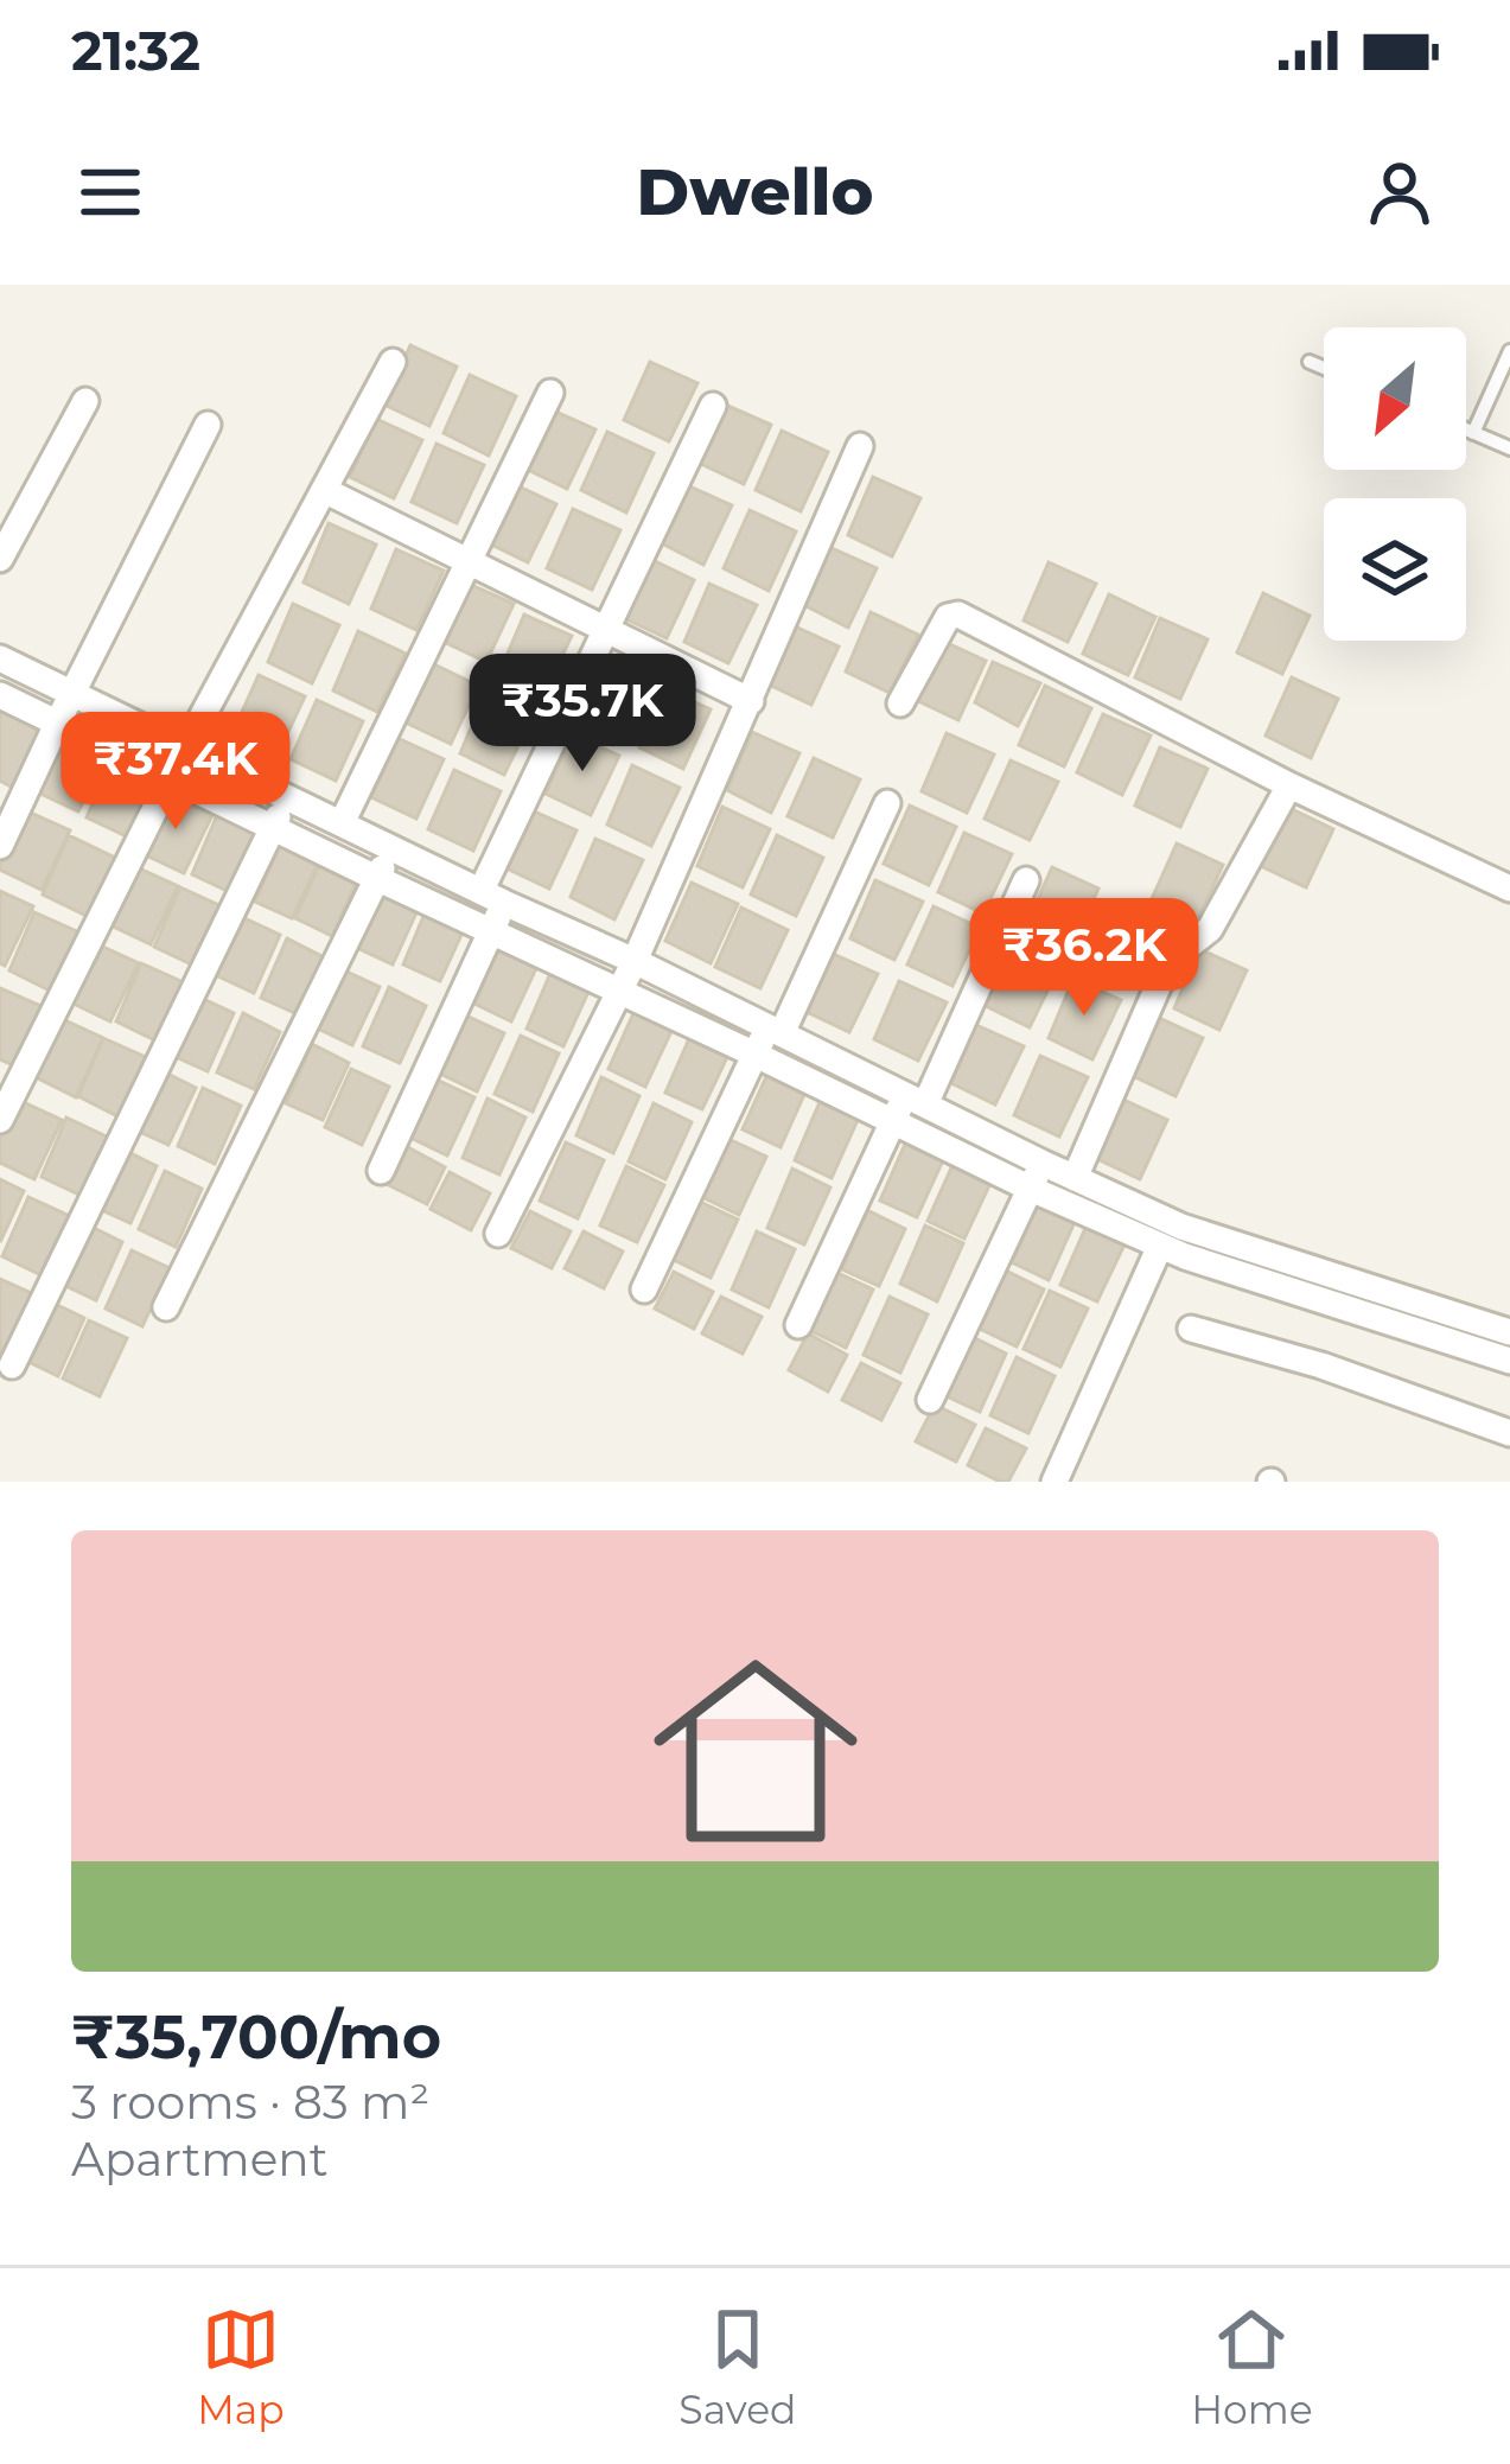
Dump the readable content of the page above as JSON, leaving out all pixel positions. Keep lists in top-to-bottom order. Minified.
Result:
{"north":"bottom left","page":{"status":"21:32","header":"Dwello","price":["₹35.7K","₹37.4K","₹36.2K"],"list":[{"name":"₹35,700/mo","note":"3 rooms · 83 m² · Apartment"}],"tabs":["Map","Saved","Home"]}}
